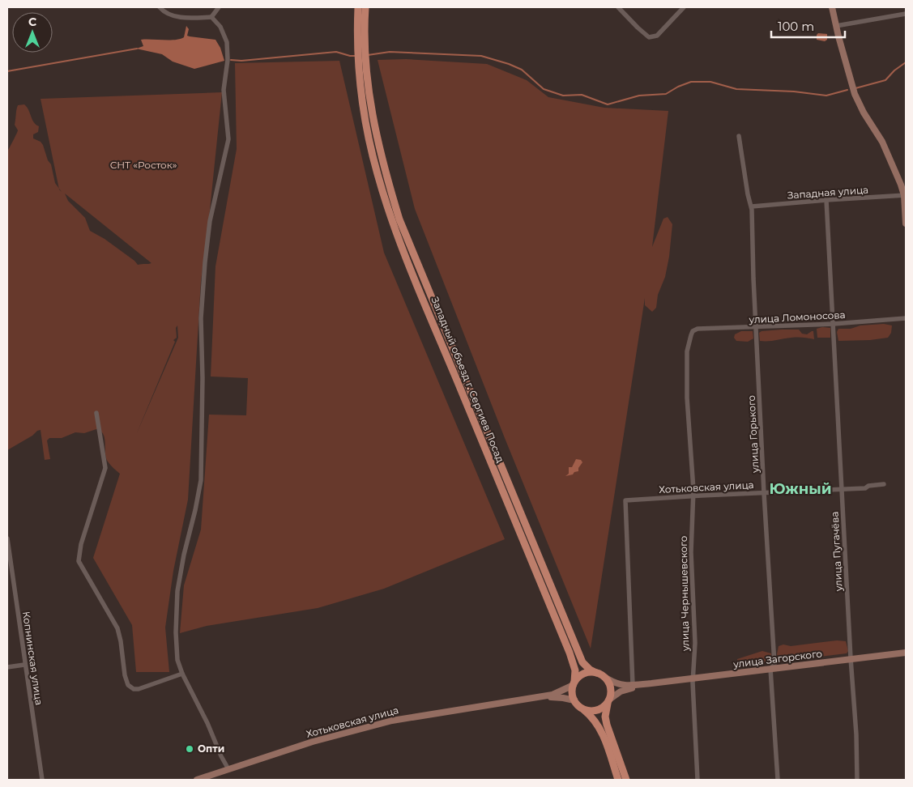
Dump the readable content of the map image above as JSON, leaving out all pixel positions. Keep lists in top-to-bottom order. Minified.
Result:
{"streets":{"main road":["Западный объезд г. Сергиев Посад","Хотьковская улица","улица Загорского"],"street":["Западная улица","улица Ломоносова","улица Горького","улица Пугачёва","улица Чернышевского","Копнинская улица"]},"crossings":[["Западная улица","улица Горького"],["Западная улица","улица Пугачёва"],["улица Ломоносова","улица Горького"],["улица Ломоносова","улица Пугачёва"],["улица Ломоносова","улица Чернышевского"],["улица Горького","Хотьковская улица"],["улица Горького","улица Загорского"],["Хотьковская улица","улица Пугачёва"],["Хотьковская улица","улица Чернышевского"],["улица Пугачёва","улица Загорского"],["улица Чернышевского","улица Загорского"]],"districts":["Южный"],"parks":["СНТ «Росток»"],"places":["Опти"],"scale_bar":"100 m","north":"top"}
